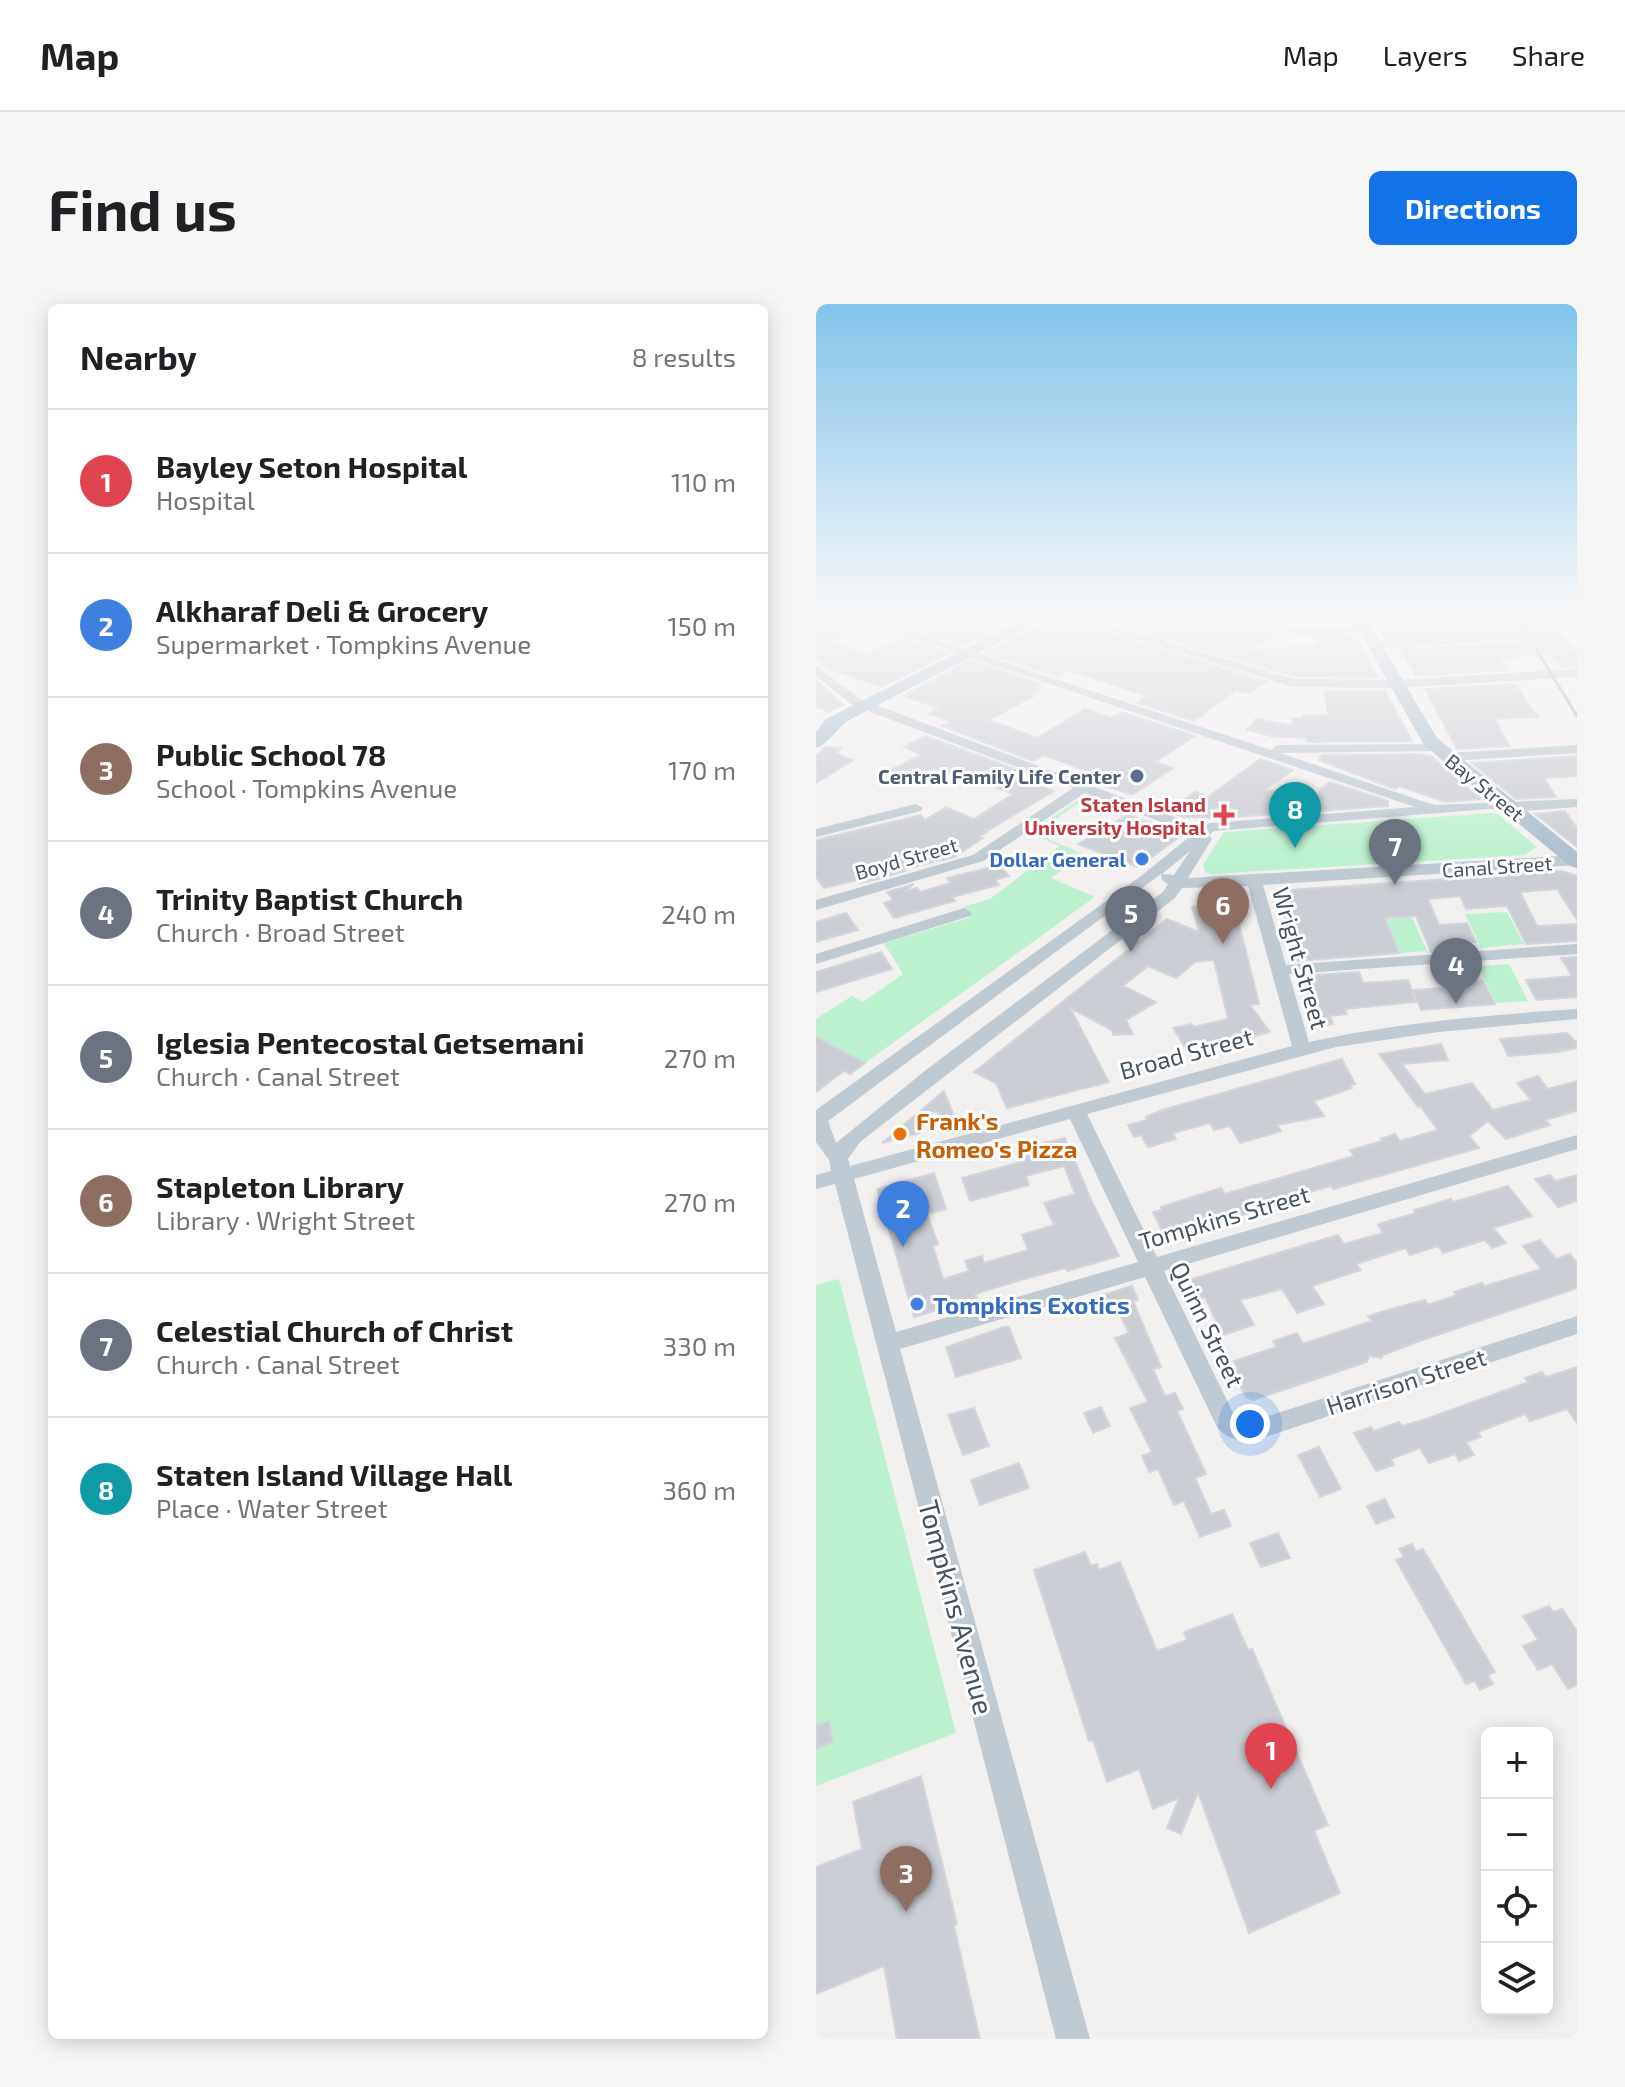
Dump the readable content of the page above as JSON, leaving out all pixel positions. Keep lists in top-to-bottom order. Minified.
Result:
{"streets":{"main road":["Bay Street"],"street":["Boyd Street","Canal Street","Wright Street","Broad Street","Tompkins Street","Quinn Street","Harrison Street","Tompkins Avenue"]},"crossings":[["Bay Street","Canal Street"],["Canal Street","Wright Street"],["Wright Street","Broad Street"],["Broad Street","Quinn Street"],["Broad Street","Tompkins Avenue"],["Tompkins Street","Quinn Street"],["Tompkins Street","Tompkins Avenue"],["Quinn Street","Harrison Street"]],"places":{"other":["Central Family Life Center","Dollar General","Frank's Romeo's Pizza","Tompkins Exotics"],"health":["Staten Island University Hospital"]},"page":{"header":"Map","nav":["Map","Layers","Share"],"buttons":"Directions","title":"Find us","heading":["Nearby","8 results"],"list":[{"mark":"1","name":"Bayley Seton Hospital","note":"Hospital","value":"110 m"},{"mark":"2","name":"Alkharaf Deli & Grocery","note":"Supermarket · Tompkins Avenue","value":"150 m"},{"mark":"3","name":"Public School 78","note":"School · Tompkins Avenue","value":"170 m"},{"mark":"4","name":"Trinity Baptist Church","note":"Church · Broad Street","value":"240 m"},{"mark":"5","name":"Iglesia Pentecostal Getsemani","note":"Church · Canal Street","value":"270 m"},{"mark":"6","name":"Stapleton Library","note":"Library · Wright Street","value":"270 m"},{"mark":"7","name":"Celestial Church of Christ","note":"Church · Canal Street","value":"330 m"},{"mark":"8","name":"Staten Island Village Hall","note":"Place · Water Street","value":"360 m"}],"pins":["8","7","6","5","4","2","1","3"],"map_buttons":["+","−"]}}
